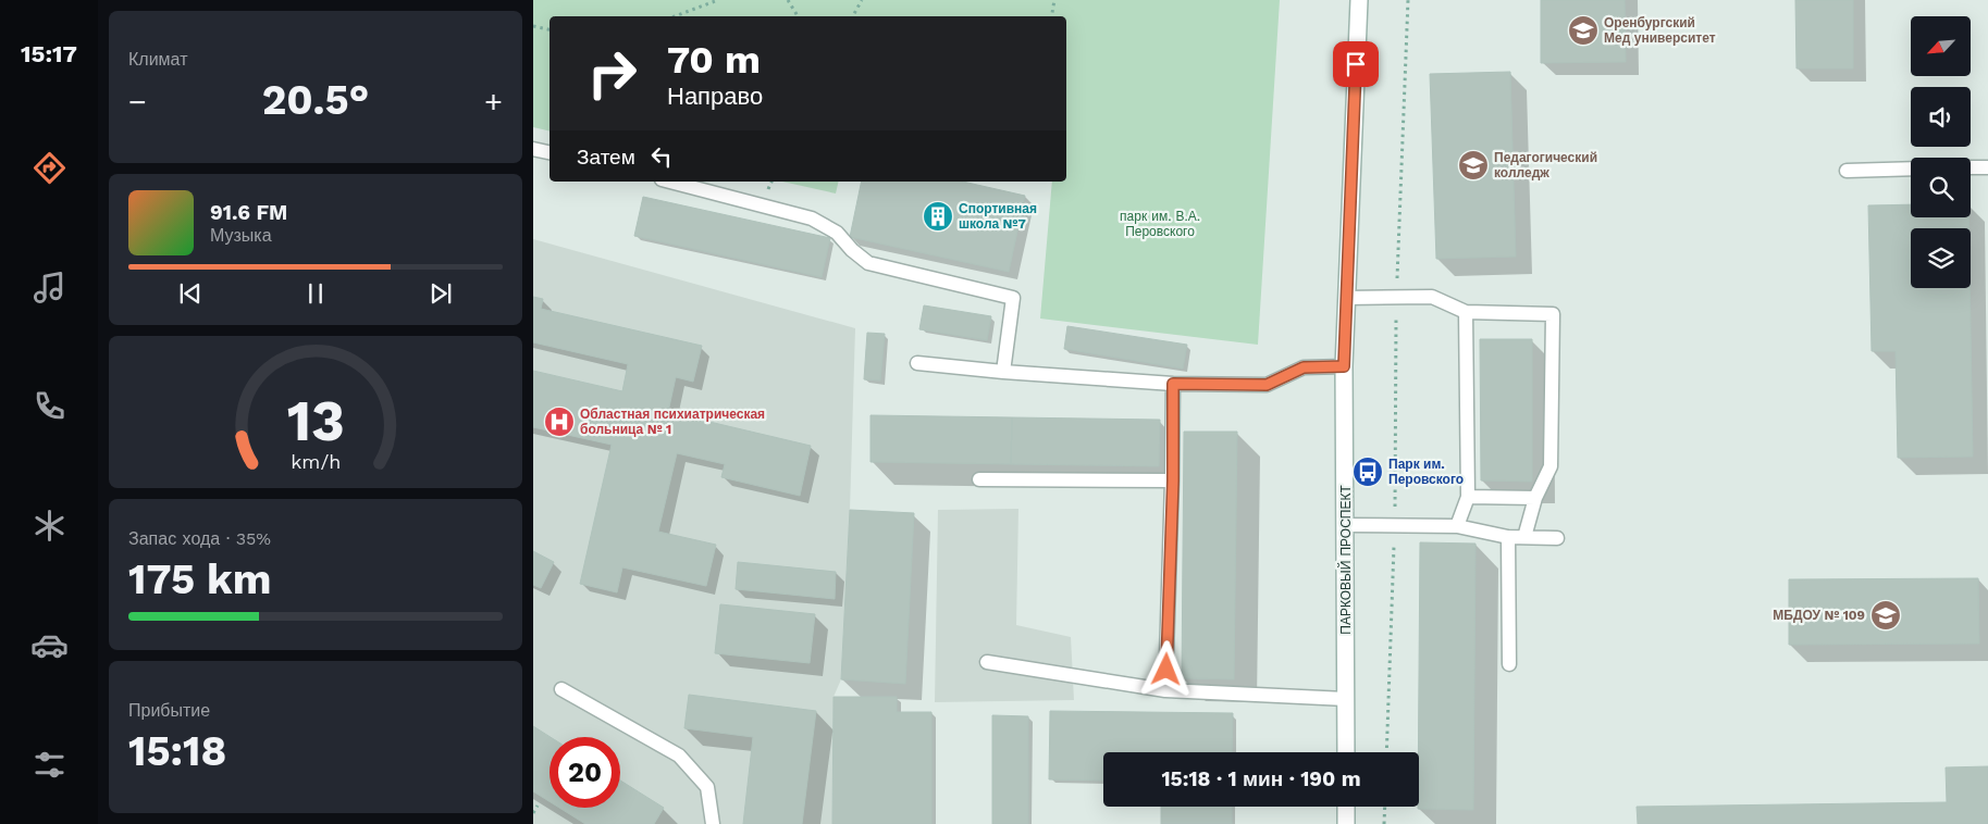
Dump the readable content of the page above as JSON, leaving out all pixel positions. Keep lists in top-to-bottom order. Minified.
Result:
{"streets":{"main road":["ПАРКОВЫЙ ПРОСПЕКТ"]},"parks":["парк им. В.А. Перовского"],"places":{"school or university":["Оренбургский Мед университет","Педагогический колледж","МБДОУ № 109"],"building":["Спортивная школа №7"],"hospital":["Областная психиатрическая больница № 1"],"bus stop":["Парк им. Перовского"]},"north":"bottom left","page":{"tabs":"15:17","tile":["Климат",["Запас хода · 35%","175 km"],["Прибытие","15:18"]],"turn":["70 m","Направо"],"heat":["−","20.5°","+"],"then":"Затем","song":["91.6 FM","Музыка"],"limit":"20","trip":"15:18 · 1 мин · 190 m","gauge":["13","km/h"]}}
